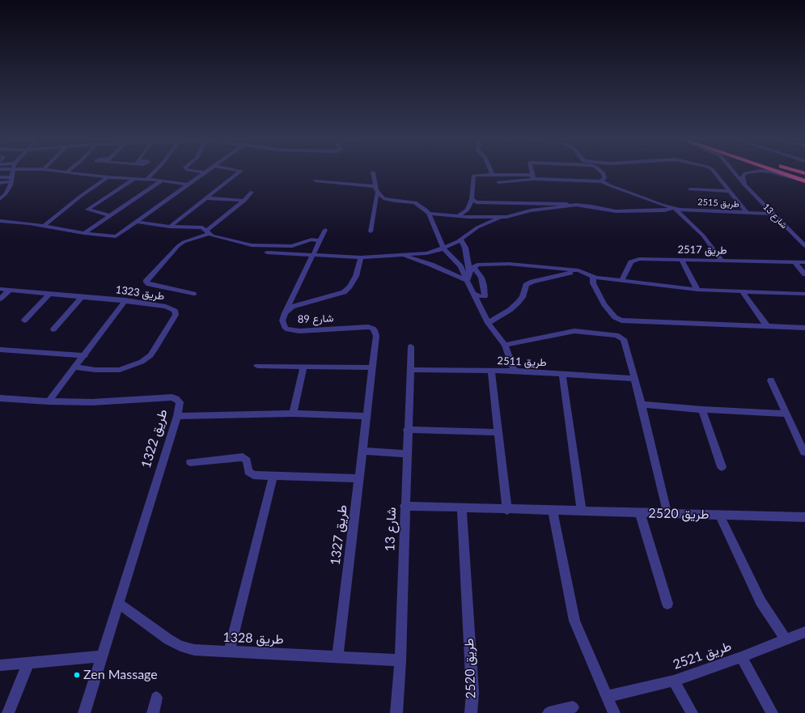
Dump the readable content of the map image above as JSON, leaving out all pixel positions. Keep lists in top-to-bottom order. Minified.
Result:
{"streets":{"street":["طريق 2515","شارع 13","طريق 2517","طريق 1323","شارع 89","طريق 2511","طريق 1322","طريق 2520","طريق 1327","طريق 1328","طريق 2521"]},"crossings":[["طريق 2515","شارع 13"],["شارع 13","طريق 2511"],["شارع 13","طريق 2520"],["شارع 13","طريق 1328"],["شارع 89","طريق 1327"],["طريق 2511","طريق 2520"],["طريق 1322","طريق 1328"],["طريق 1327","طريق 1328"]],"places":["Zen Massage"]}
